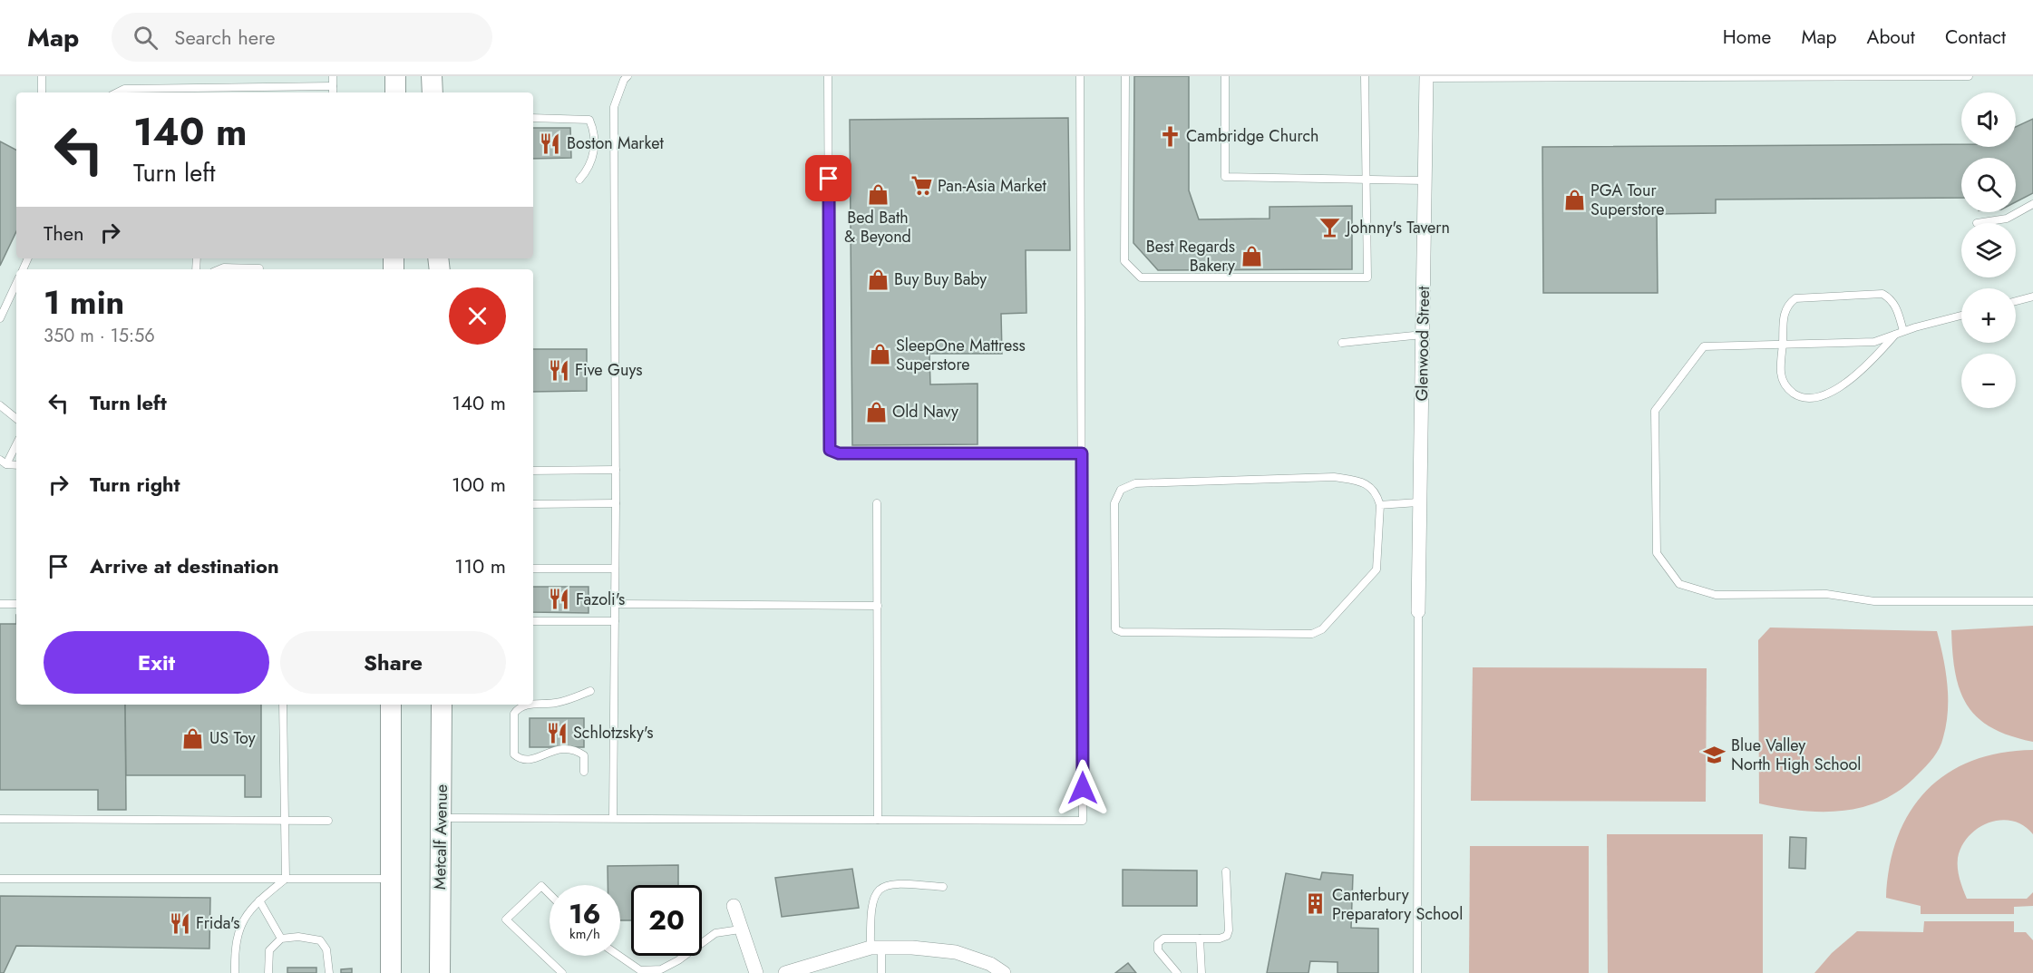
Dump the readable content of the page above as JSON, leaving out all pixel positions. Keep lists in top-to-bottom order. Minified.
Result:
{"streets":{"main road":["Metcalf Avenue"],"street":["Glenwood Street"]},"places":{"church":["Cambridge Church"],"restaurant":["Boston Market","Five Guys","Fazoli's","Schlotzsky's","Frida's"],"supermarket":["Pan-Asia Market"],"shop":["Bed Bath & Beyond","PGA Tour Superstore","Best Regards Bakery","Buy Buy Baby","SleepOne Mattress Superstore","Old Navy","US Toy"],"bar":["Johnny's Tavern"],"school or university":["Blue Valley North High School"],"building":["Canterbury Preparatory School"]},"page":{"header":"Map","search":"Search here","nav":["Home","Map","About","Contact"],"map_buttons":["+","−"],"turn":["140 m","Turn left"],"then":"Then","heading":["1 min","350 m · 15:56"],"list":[{"name":"Turn left","value":"140 m"},{"name":"Turn right","value":"100 m"},{"name":"Arrive at destination","value":"110 m"}],"buttons":["Exit","Share"],"speed":"16 km/h","limit":"20"}}
